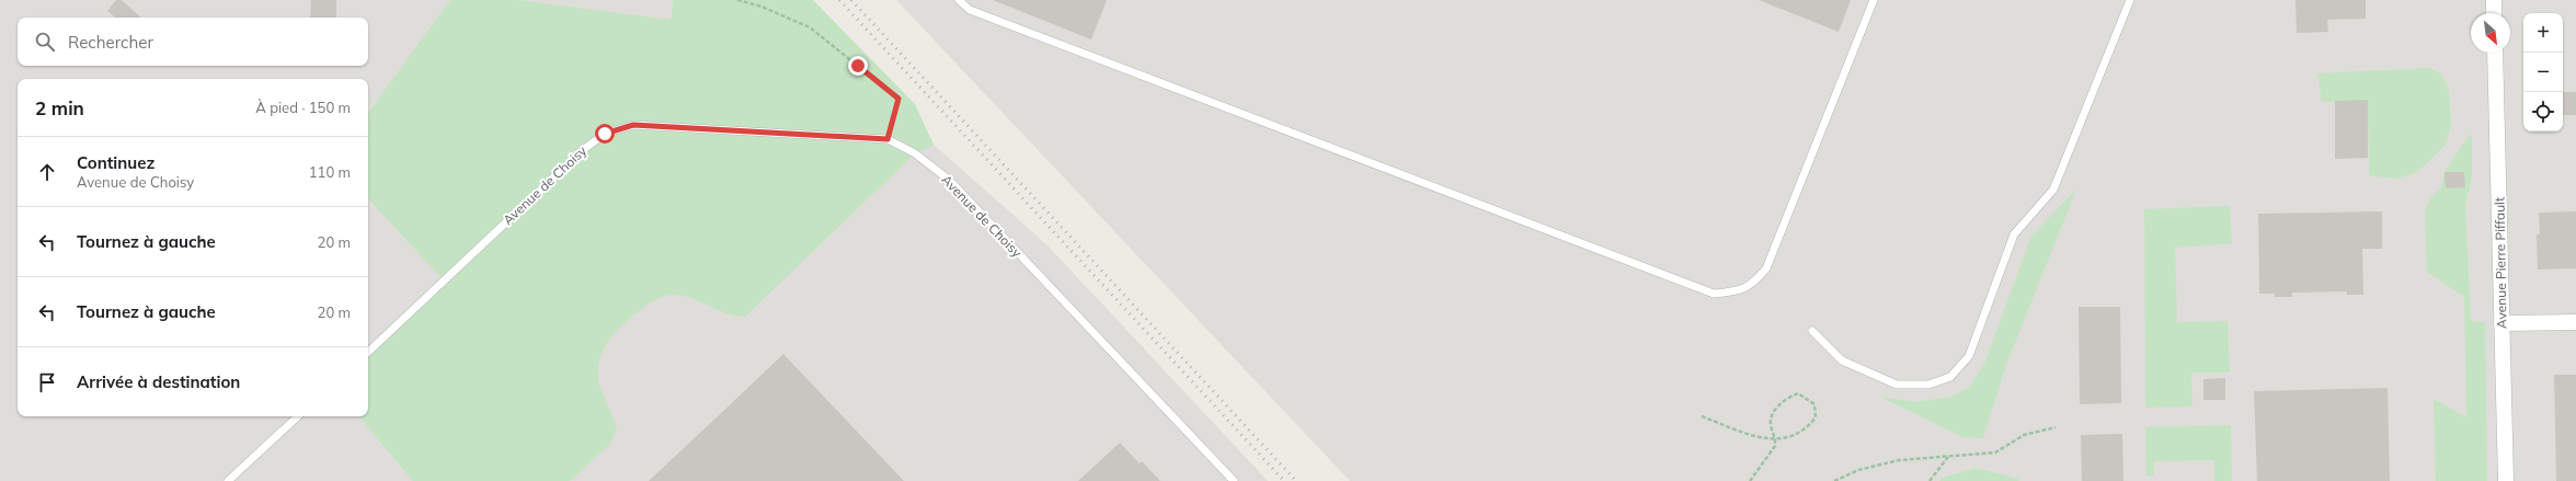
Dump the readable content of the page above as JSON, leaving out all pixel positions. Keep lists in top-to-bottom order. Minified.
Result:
{"streets":{"street":["Avenue Pierre Piffault"],"lane":["Avenue de Choisy"]},"north":"bottom right","page":{"map_buttons":["+","−"],"search":"Rechercher","heading":["2 min","À pied · 150 m"],"list":[["Continuez","Avenue de Choisy","110 m"],["Tournez à gauche","20 m"],["Tournez à gauche","20 m"],"Arrivée à destination"]}}
